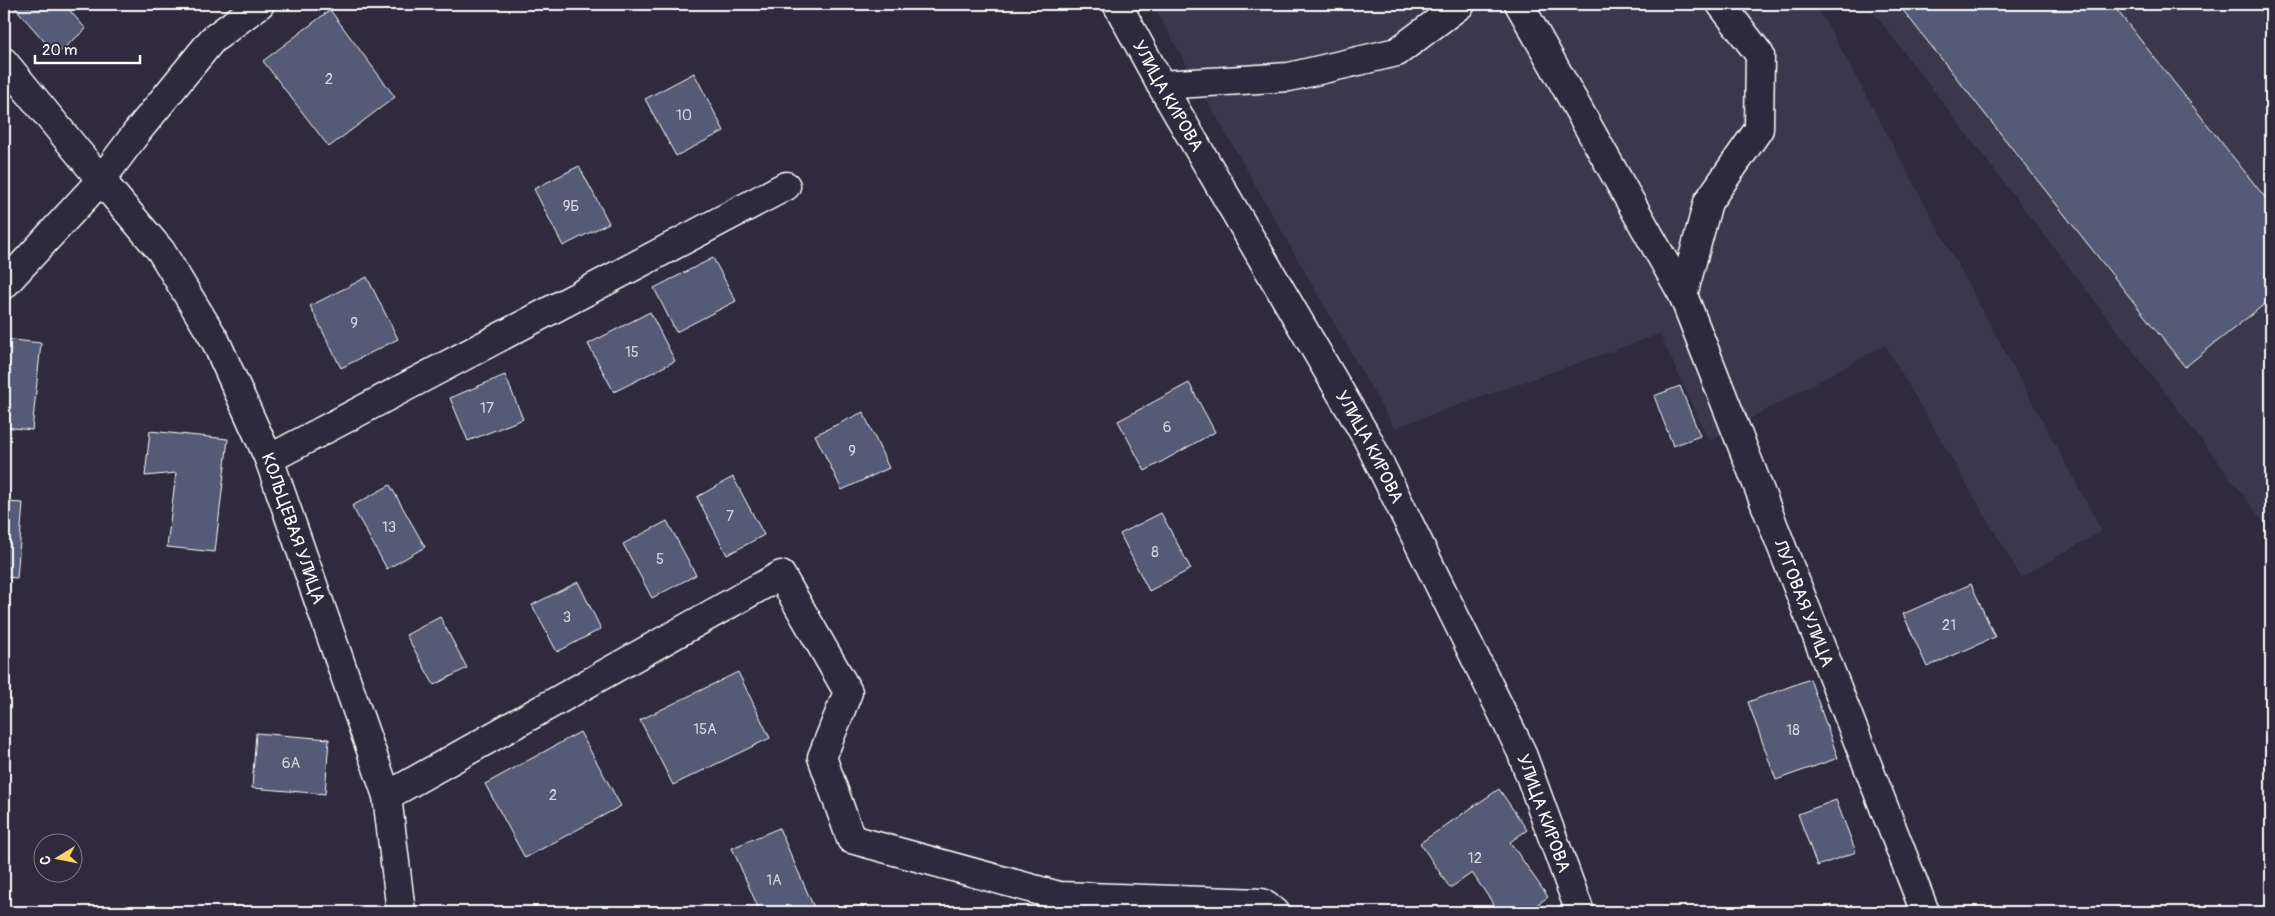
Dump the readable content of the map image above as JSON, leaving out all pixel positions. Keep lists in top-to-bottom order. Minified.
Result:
{"streets":{"street":["УЛИЦА КИРОВА","КОЛЬЦЕВАЯ УЛИЦА","ЛУГОВАЯ УЛИЦА"]},"house_numbers":["2","10","9Б","9","15","17","6","9","7","13","8","5","3","21","15А","18","6А","2","12","1А"],"scale_bar":"20 m","north":"left"}
